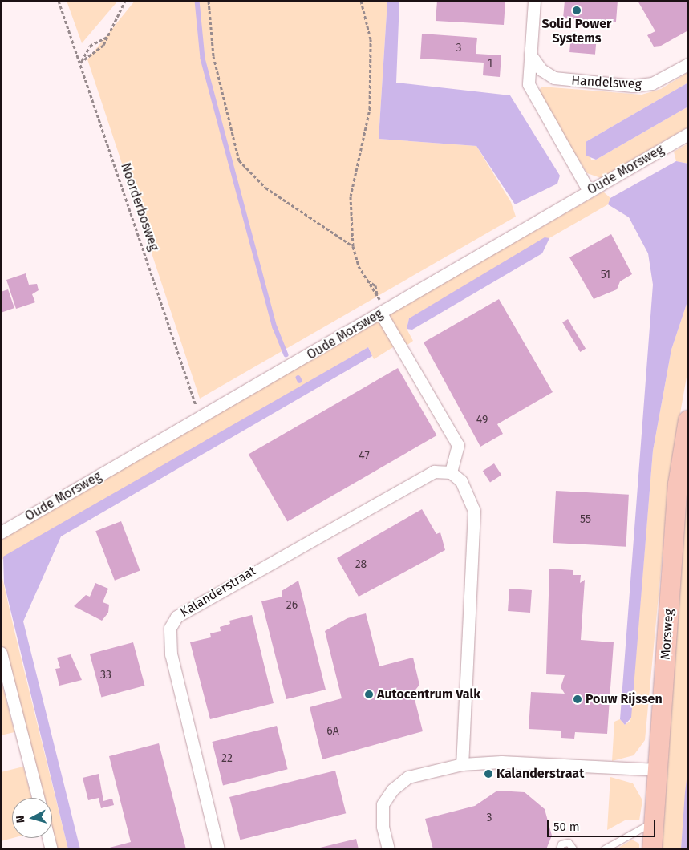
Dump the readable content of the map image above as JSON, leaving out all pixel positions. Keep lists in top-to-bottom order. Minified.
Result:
{"streets":{"main road":["Morsweg"],"street":["Handelsweg","Oude Morsweg","Kalanderstraat"],"path":["Noorderbosweg"]},"crossings":[["Oude Morsweg","Noorderbosweg"]],"places":["Solid Power Systems","Autocentrum Valk","Pouw Rijssen","Kalanderstraat"],"house_numbers":["3","1","51","49","47","55","28","26","33","6A","22","3"],"scale_bar":"50 m","north":"left"}
